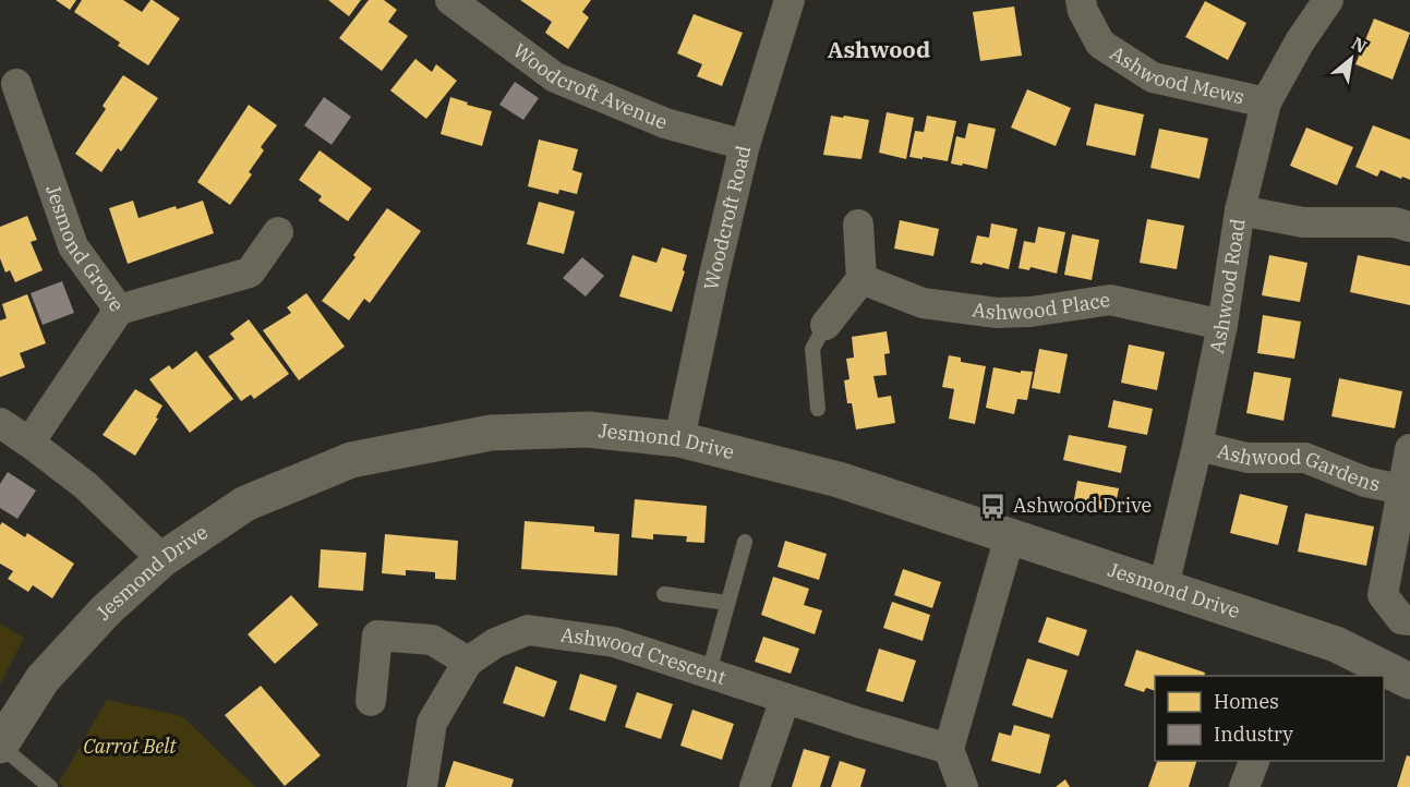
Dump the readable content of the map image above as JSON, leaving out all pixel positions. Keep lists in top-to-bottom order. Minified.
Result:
{"streets":{"street":["Ashwood Mews","Woodcroft Avenue","Woodcroft Road","Jesmond Grove","Ashwood Road","Ashwood Place","Jesmond Drive","Ashwood Gardens","Ashwood Crescent"]},"crossings":[["Ashwood Mews","Ashwood Road"],["Woodcroft Avenue","Woodcroft Road"],["Woodcroft Road","Jesmond Drive"],["Ashwood Road","Ashwood Place"],["Ashwood Road","Jesmond Drive"],["Ashwood Road","Ashwood Gardens"]],"districts":["Ashwood"],"parks":["Carrot Belt"],"places":{"bus stop":["Ashwood Drive"]},"legend":["Homes","Industry"],"north":"top right"}
